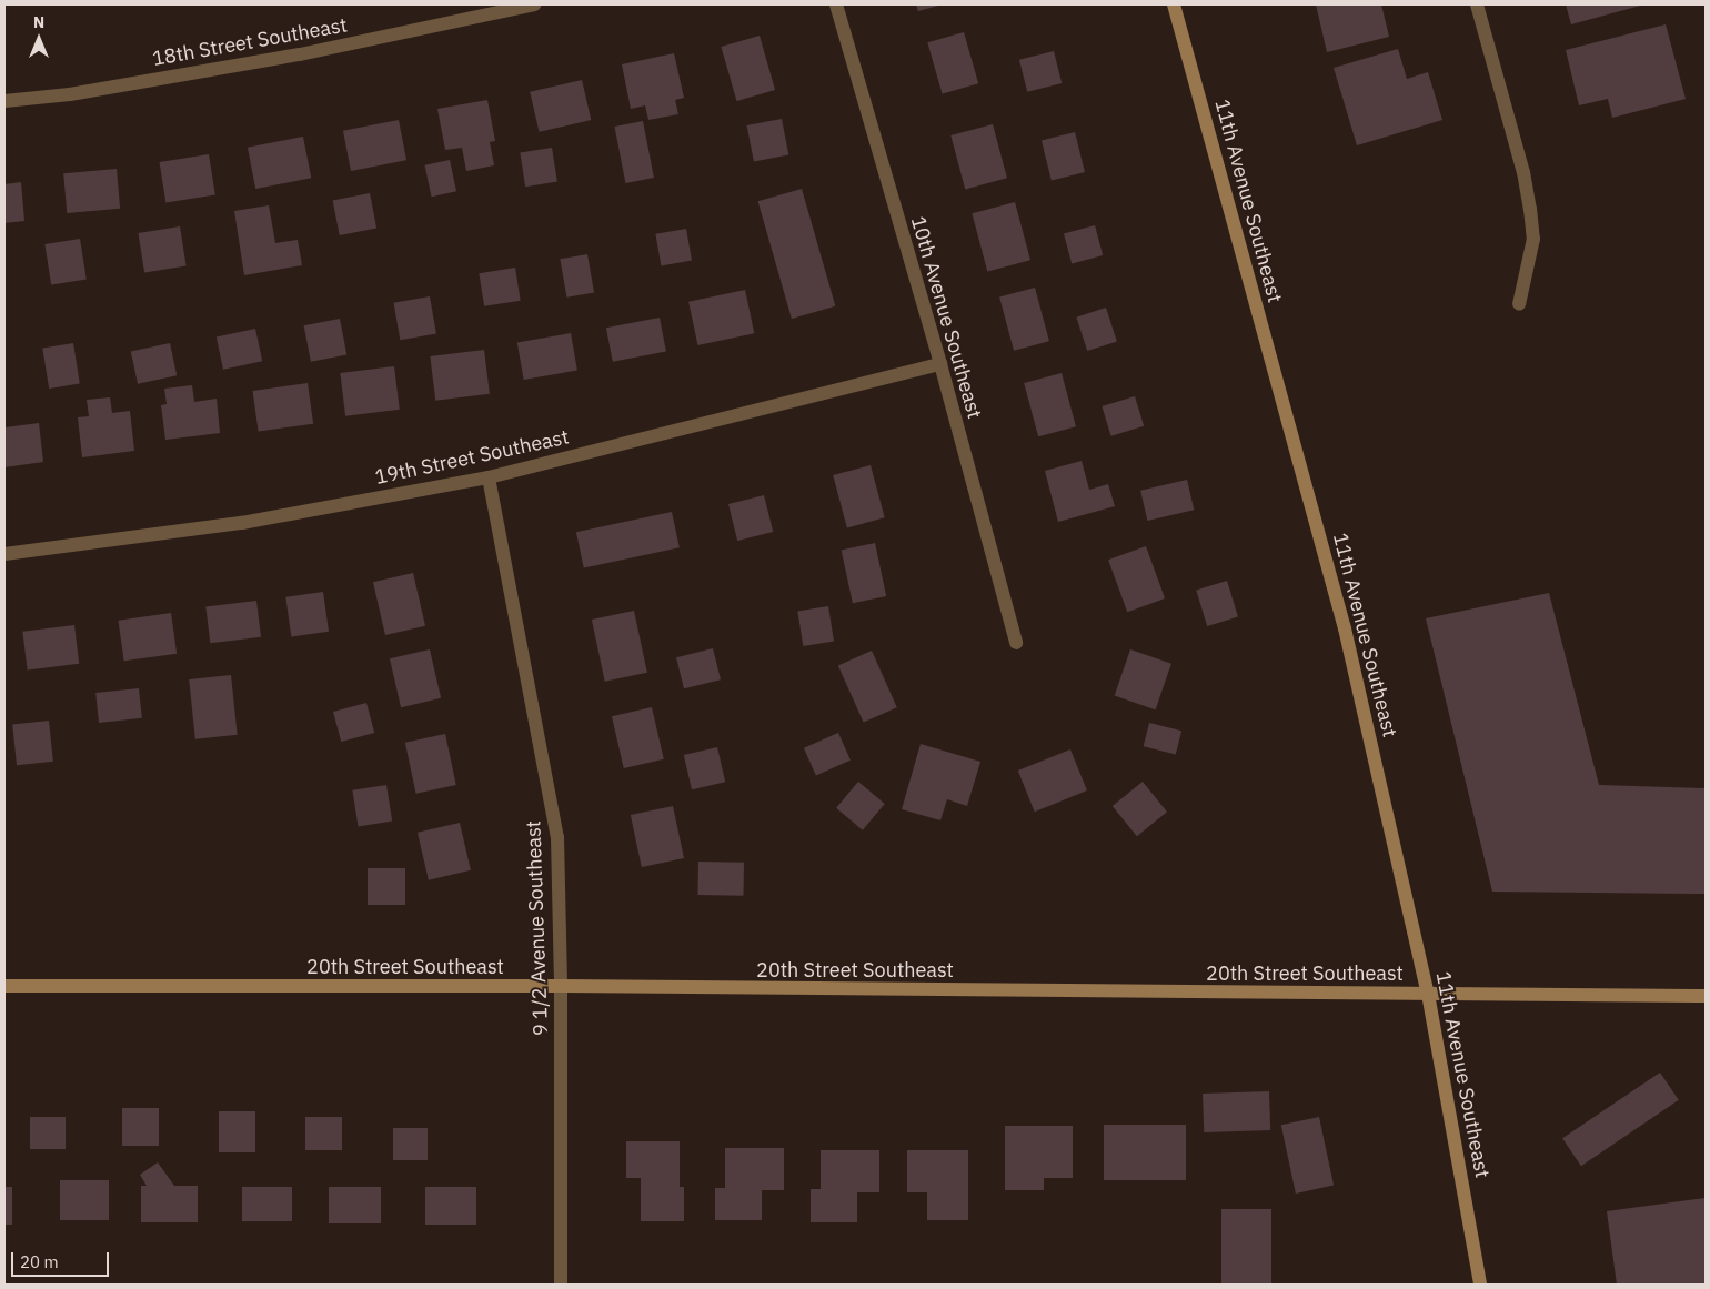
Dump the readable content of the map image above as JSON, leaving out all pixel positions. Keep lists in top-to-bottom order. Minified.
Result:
{"streets":{"street":["18th Street Southeast","11th Avenue Southeast","10th Avenue Southeast","19th Street Southeast","9 1/2 Avenue Southeast","20th Street Southeast"]},"crossings":[["11th Avenue Southeast","20th Street Southeast"],["10th Avenue Southeast","19th Street Southeast"],["19th Street Southeast","9 1/2 Avenue Southeast"],["9 1/2 Avenue Southeast","20th Street Southeast"]],"scale_bar":"20 m","north":"top"}
